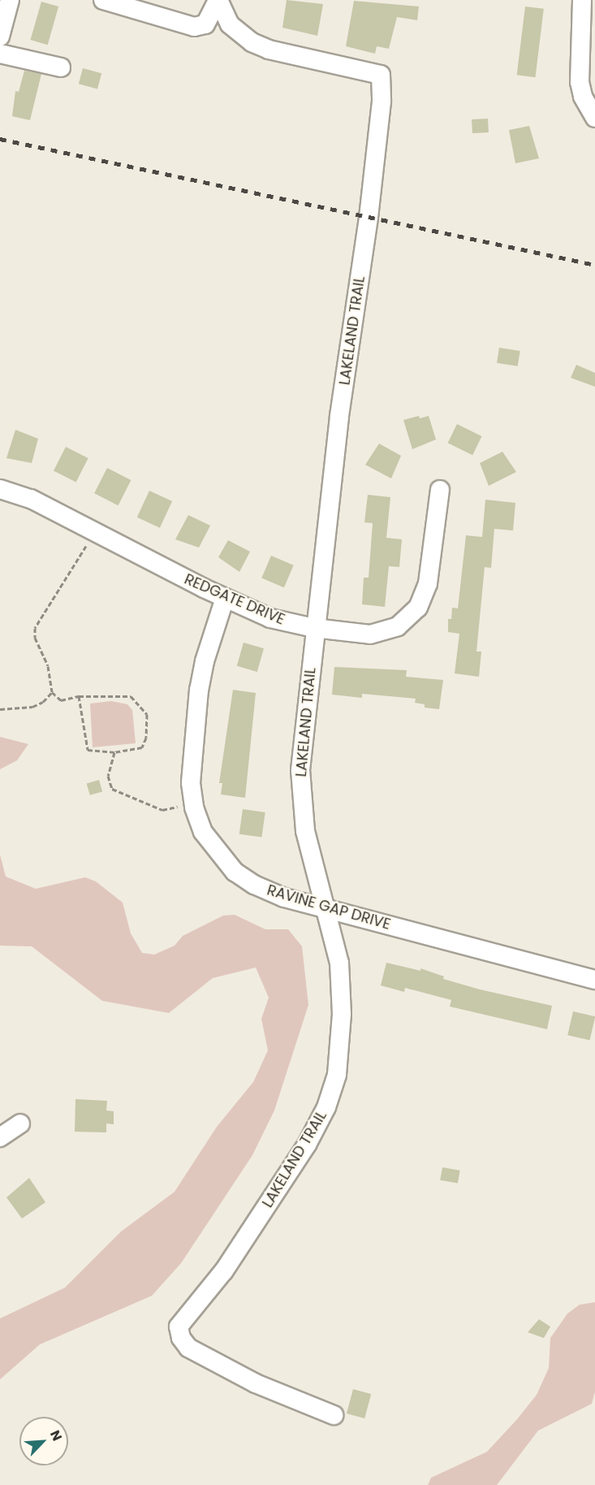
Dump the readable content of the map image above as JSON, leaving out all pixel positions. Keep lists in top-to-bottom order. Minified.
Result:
{"streets":{"street":["LAKELAND TRAIL","REDGATE DRIVE","RAVINE GAP DRIVE"]},"crossings":[["LAKELAND TRAIL","REDGATE DRIVE"],["LAKELAND TRAIL","RAVINE GAP DRIVE"],["REDGATE DRIVE","RAVINE GAP DRIVE"]],"north":"top right"}
